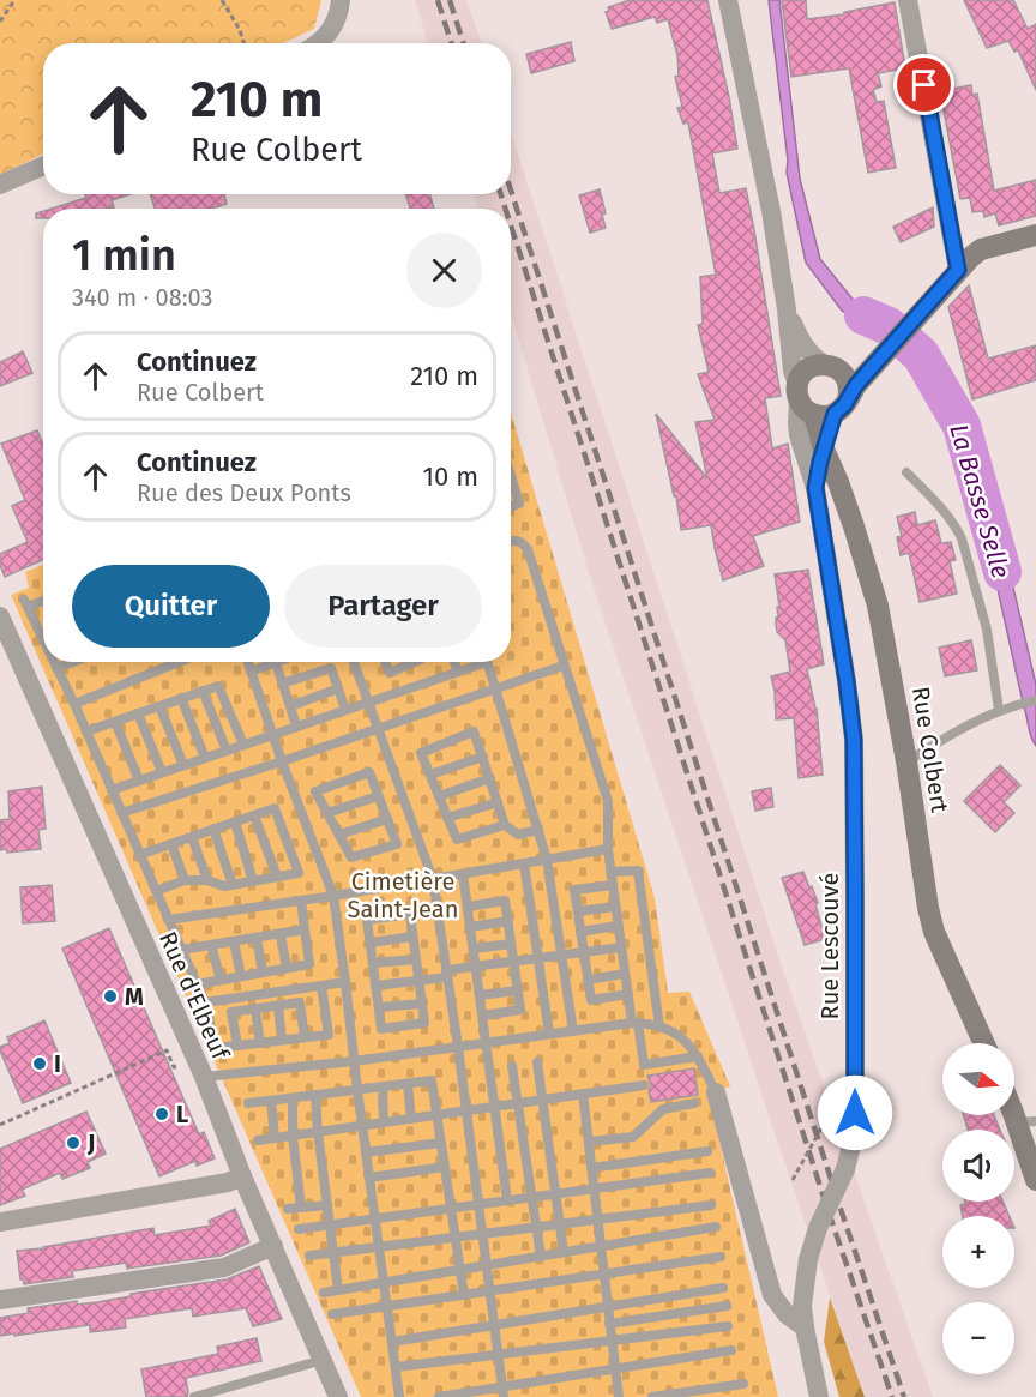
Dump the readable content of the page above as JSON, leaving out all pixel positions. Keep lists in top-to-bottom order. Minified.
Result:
{"streets":{"street":["Rue Colbert","Rue Lescouvé","Rue d'Elbeuf"]},"crossings":[["Rue Colbert","Rue Lescouvé"]],"water":["La Basse Selle"],"parks":["Cimetière Saint-Jean"],"places":["M","I","L","J"],"north":"right","page":{"turn":["210 m","Rue Colbert"],"heading":["1 min","340 m · 08:03"],"list":[{"name":"Continuez","note":"Rue Colbert","value":"210 m"},{"name":"Continuez","note":"Rue des Deux Ponts","value":"10 m"}],"buttons":["Quitter","Partager"],"map_buttons":["+","−"]}}
